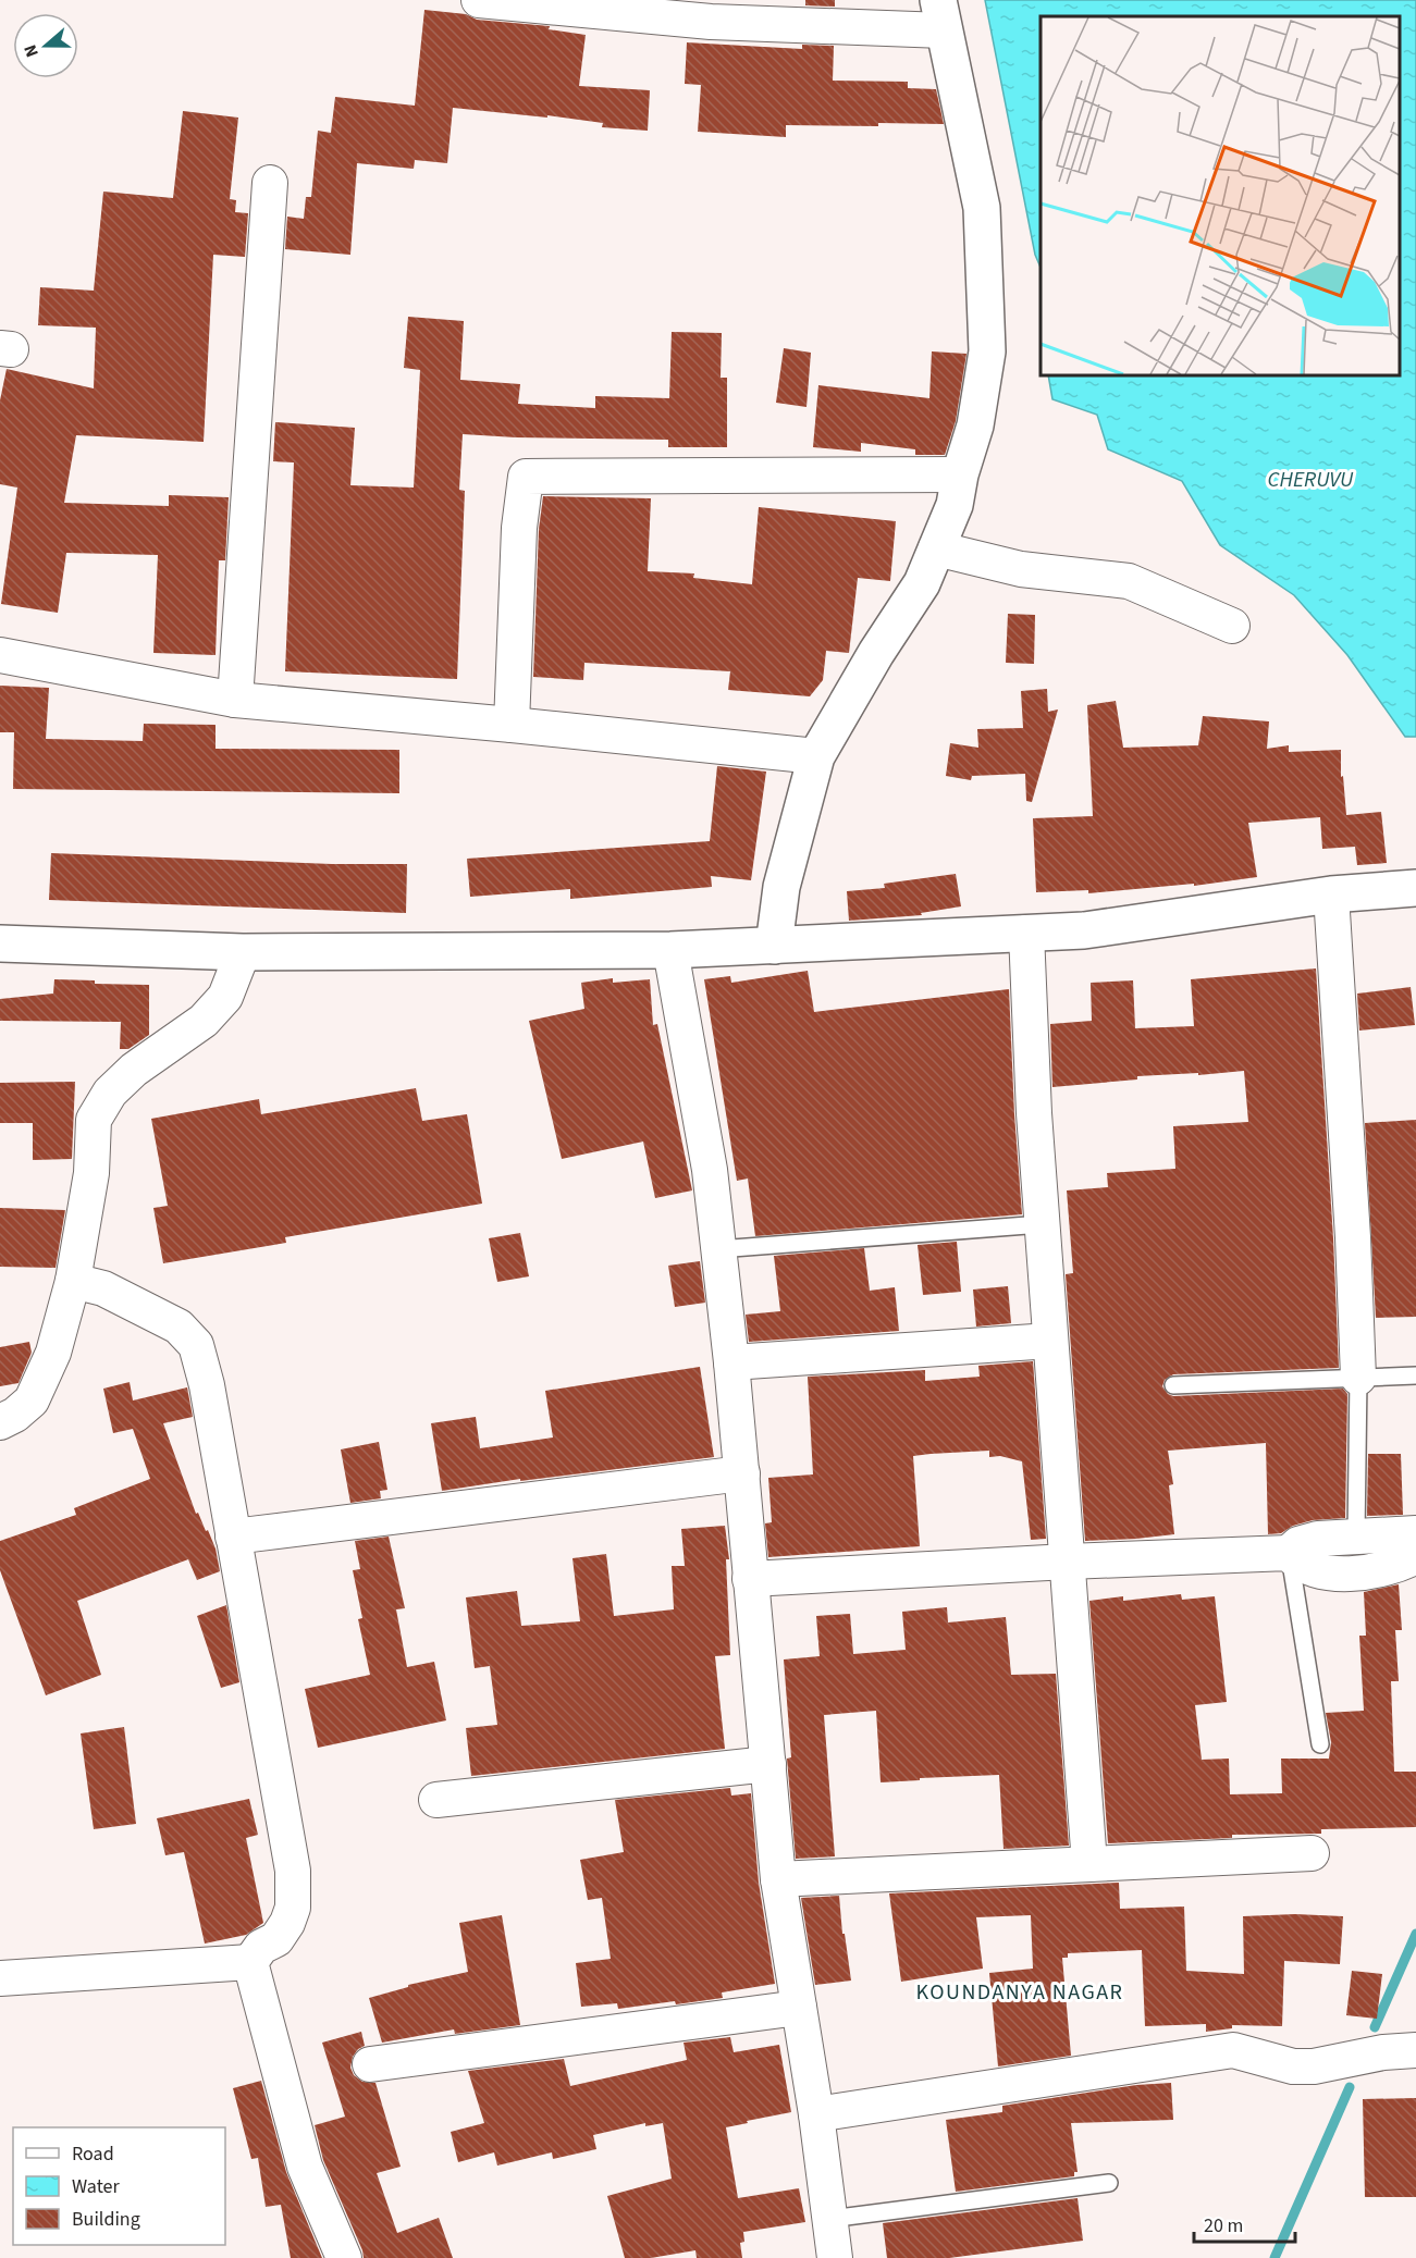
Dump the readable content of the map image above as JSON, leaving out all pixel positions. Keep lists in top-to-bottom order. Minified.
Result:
{"districts":["KOUNDANYA NAGAR"],"water":["CHERUVU"],"legend":["Road","Water","Building"],"scale_bar":"20 m","north":"left"}
